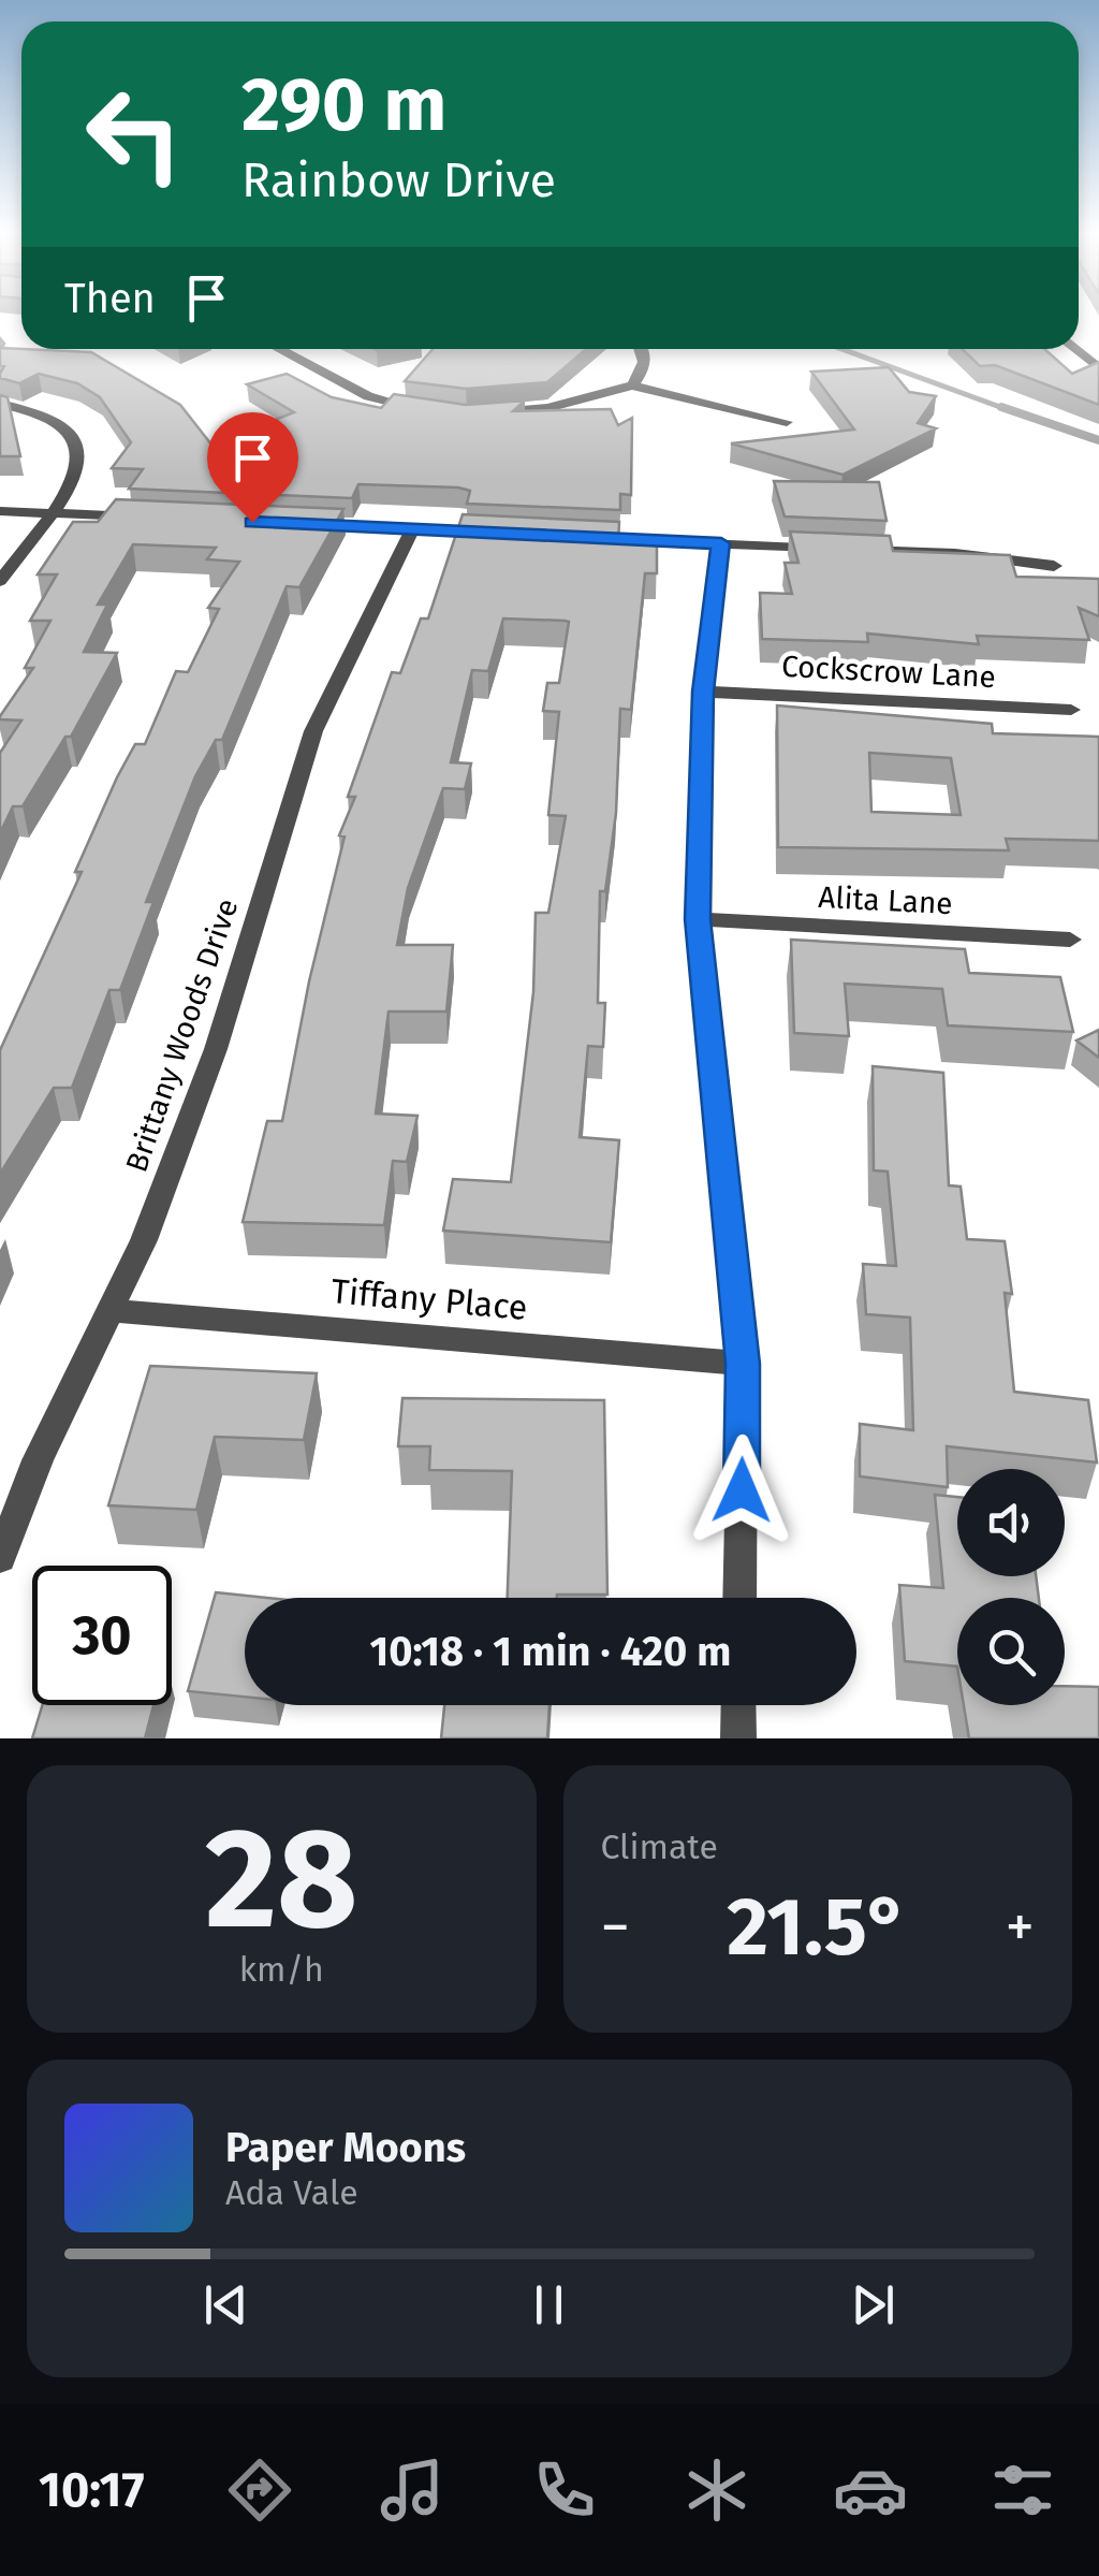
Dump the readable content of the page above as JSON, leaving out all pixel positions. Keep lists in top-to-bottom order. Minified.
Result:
{"streets":{"street":["Cockscrow Lane","Alita Lane","Brittany Woods Drive","Tiffany Place"]},"crossings":[["Brittany Woods Drive","Tiffany Place"]],"page":{"turn":["290 m","Rainbow Drive"],"then":"Then","limit":"30","trip":"10:18 · 1 min · 420 m","tile":[["28","km/h"],"Climate"],"heat":["−","21.5°","+"],"song":["Paper Moons","Ada Vale"],"tabs":"10:17"}}
